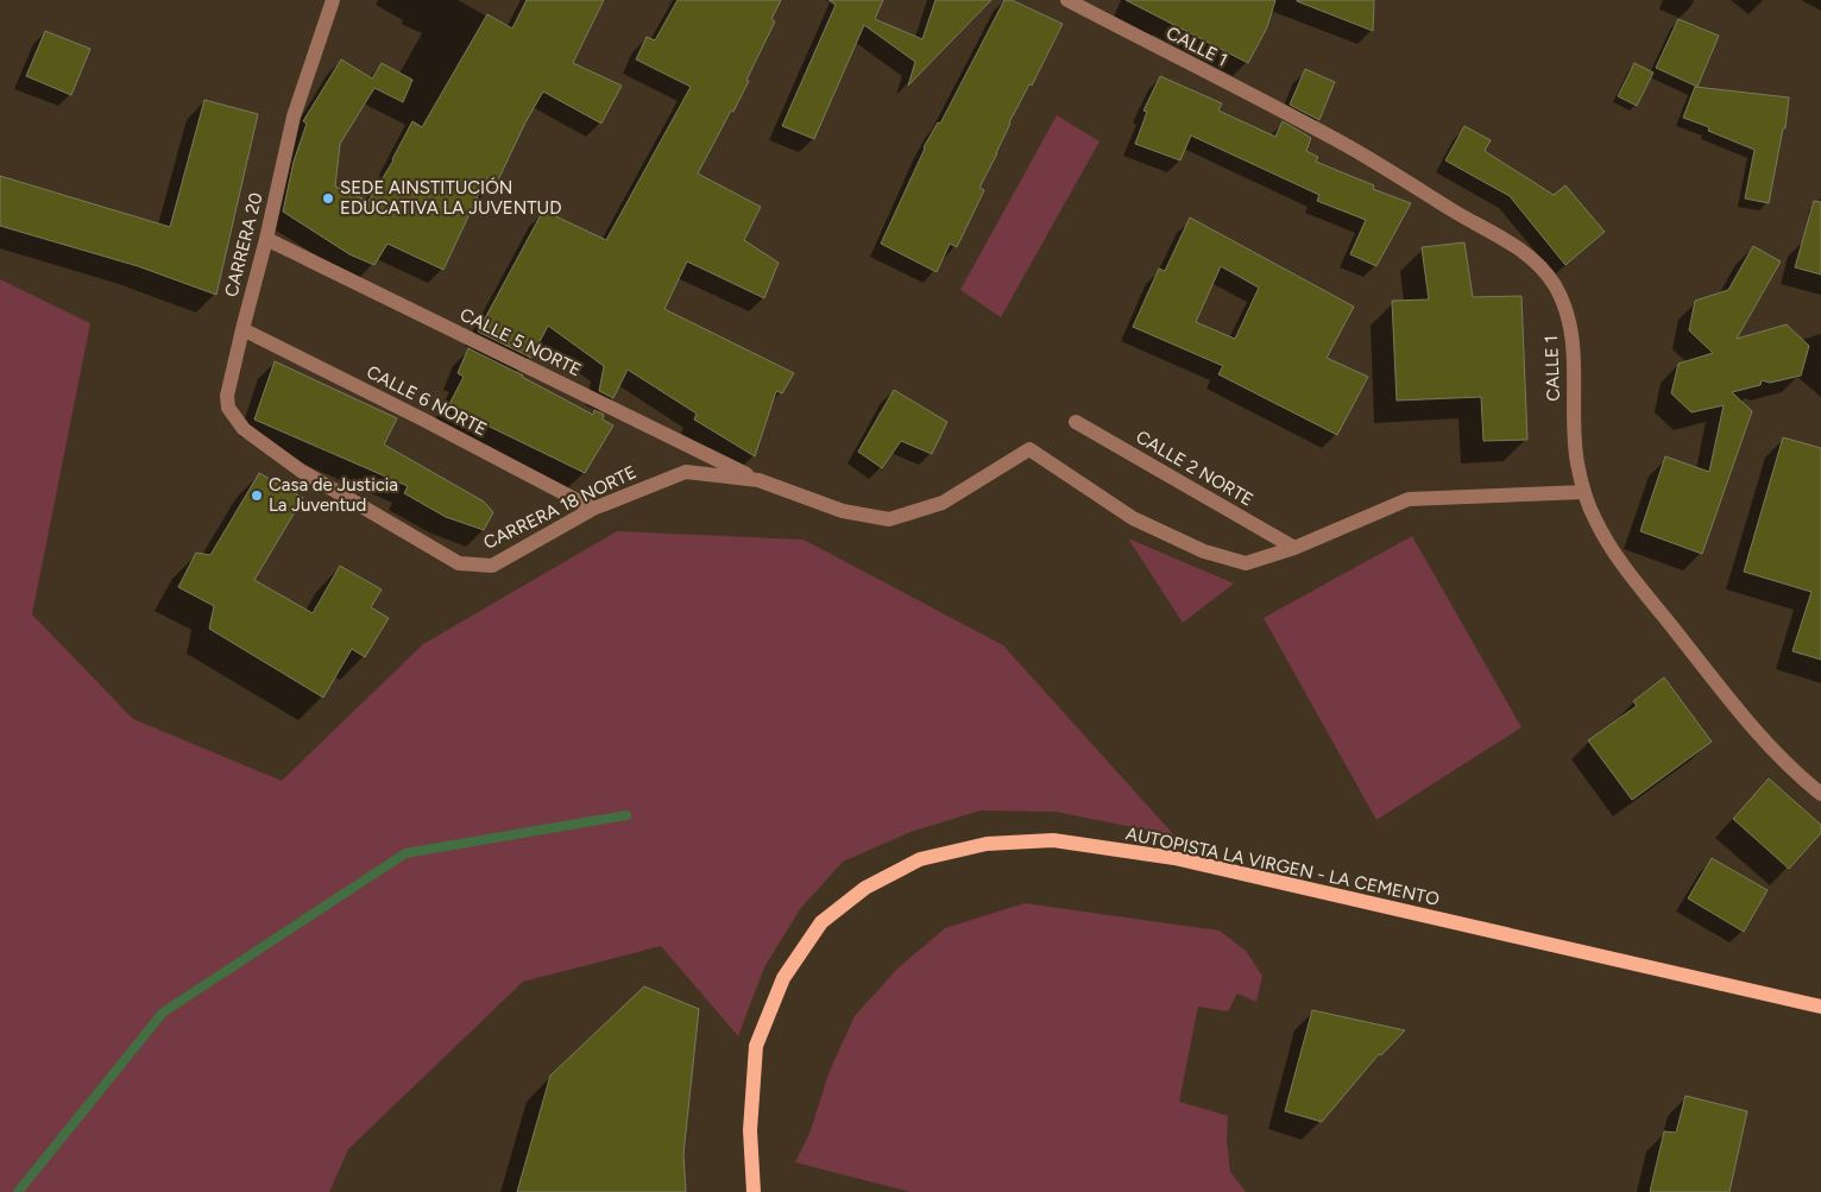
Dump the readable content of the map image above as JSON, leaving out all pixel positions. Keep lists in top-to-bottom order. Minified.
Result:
{"streets":{"main road":["AUTOPISTA LA VIRGEN - LA CEMENTO"],"street":["CALLE 1","CARRERA 20","CALLE 5 NORTE","CALLE 6 NORTE","CALLE 2 NORTE","CARRERA 18 NORTE"]},"crossings":[["CARRERA 20","CALLE 5 NORTE"],["CARRERA 20","CALLE 6 NORTE"],["CARRERA 20","CARRERA 18 NORTE"],["CALLE 5 NORTE","CARRERA 18 NORTE"],["CALLE 6 NORTE","CARRERA 18 NORTE"],["CALLE 2 NORTE","CARRERA 18 NORTE"]],"places":["SEDE AINSTITUCIÓN EDUCATIVA LA JUVENTUD","Casa de Justicia La Juventud"]}
